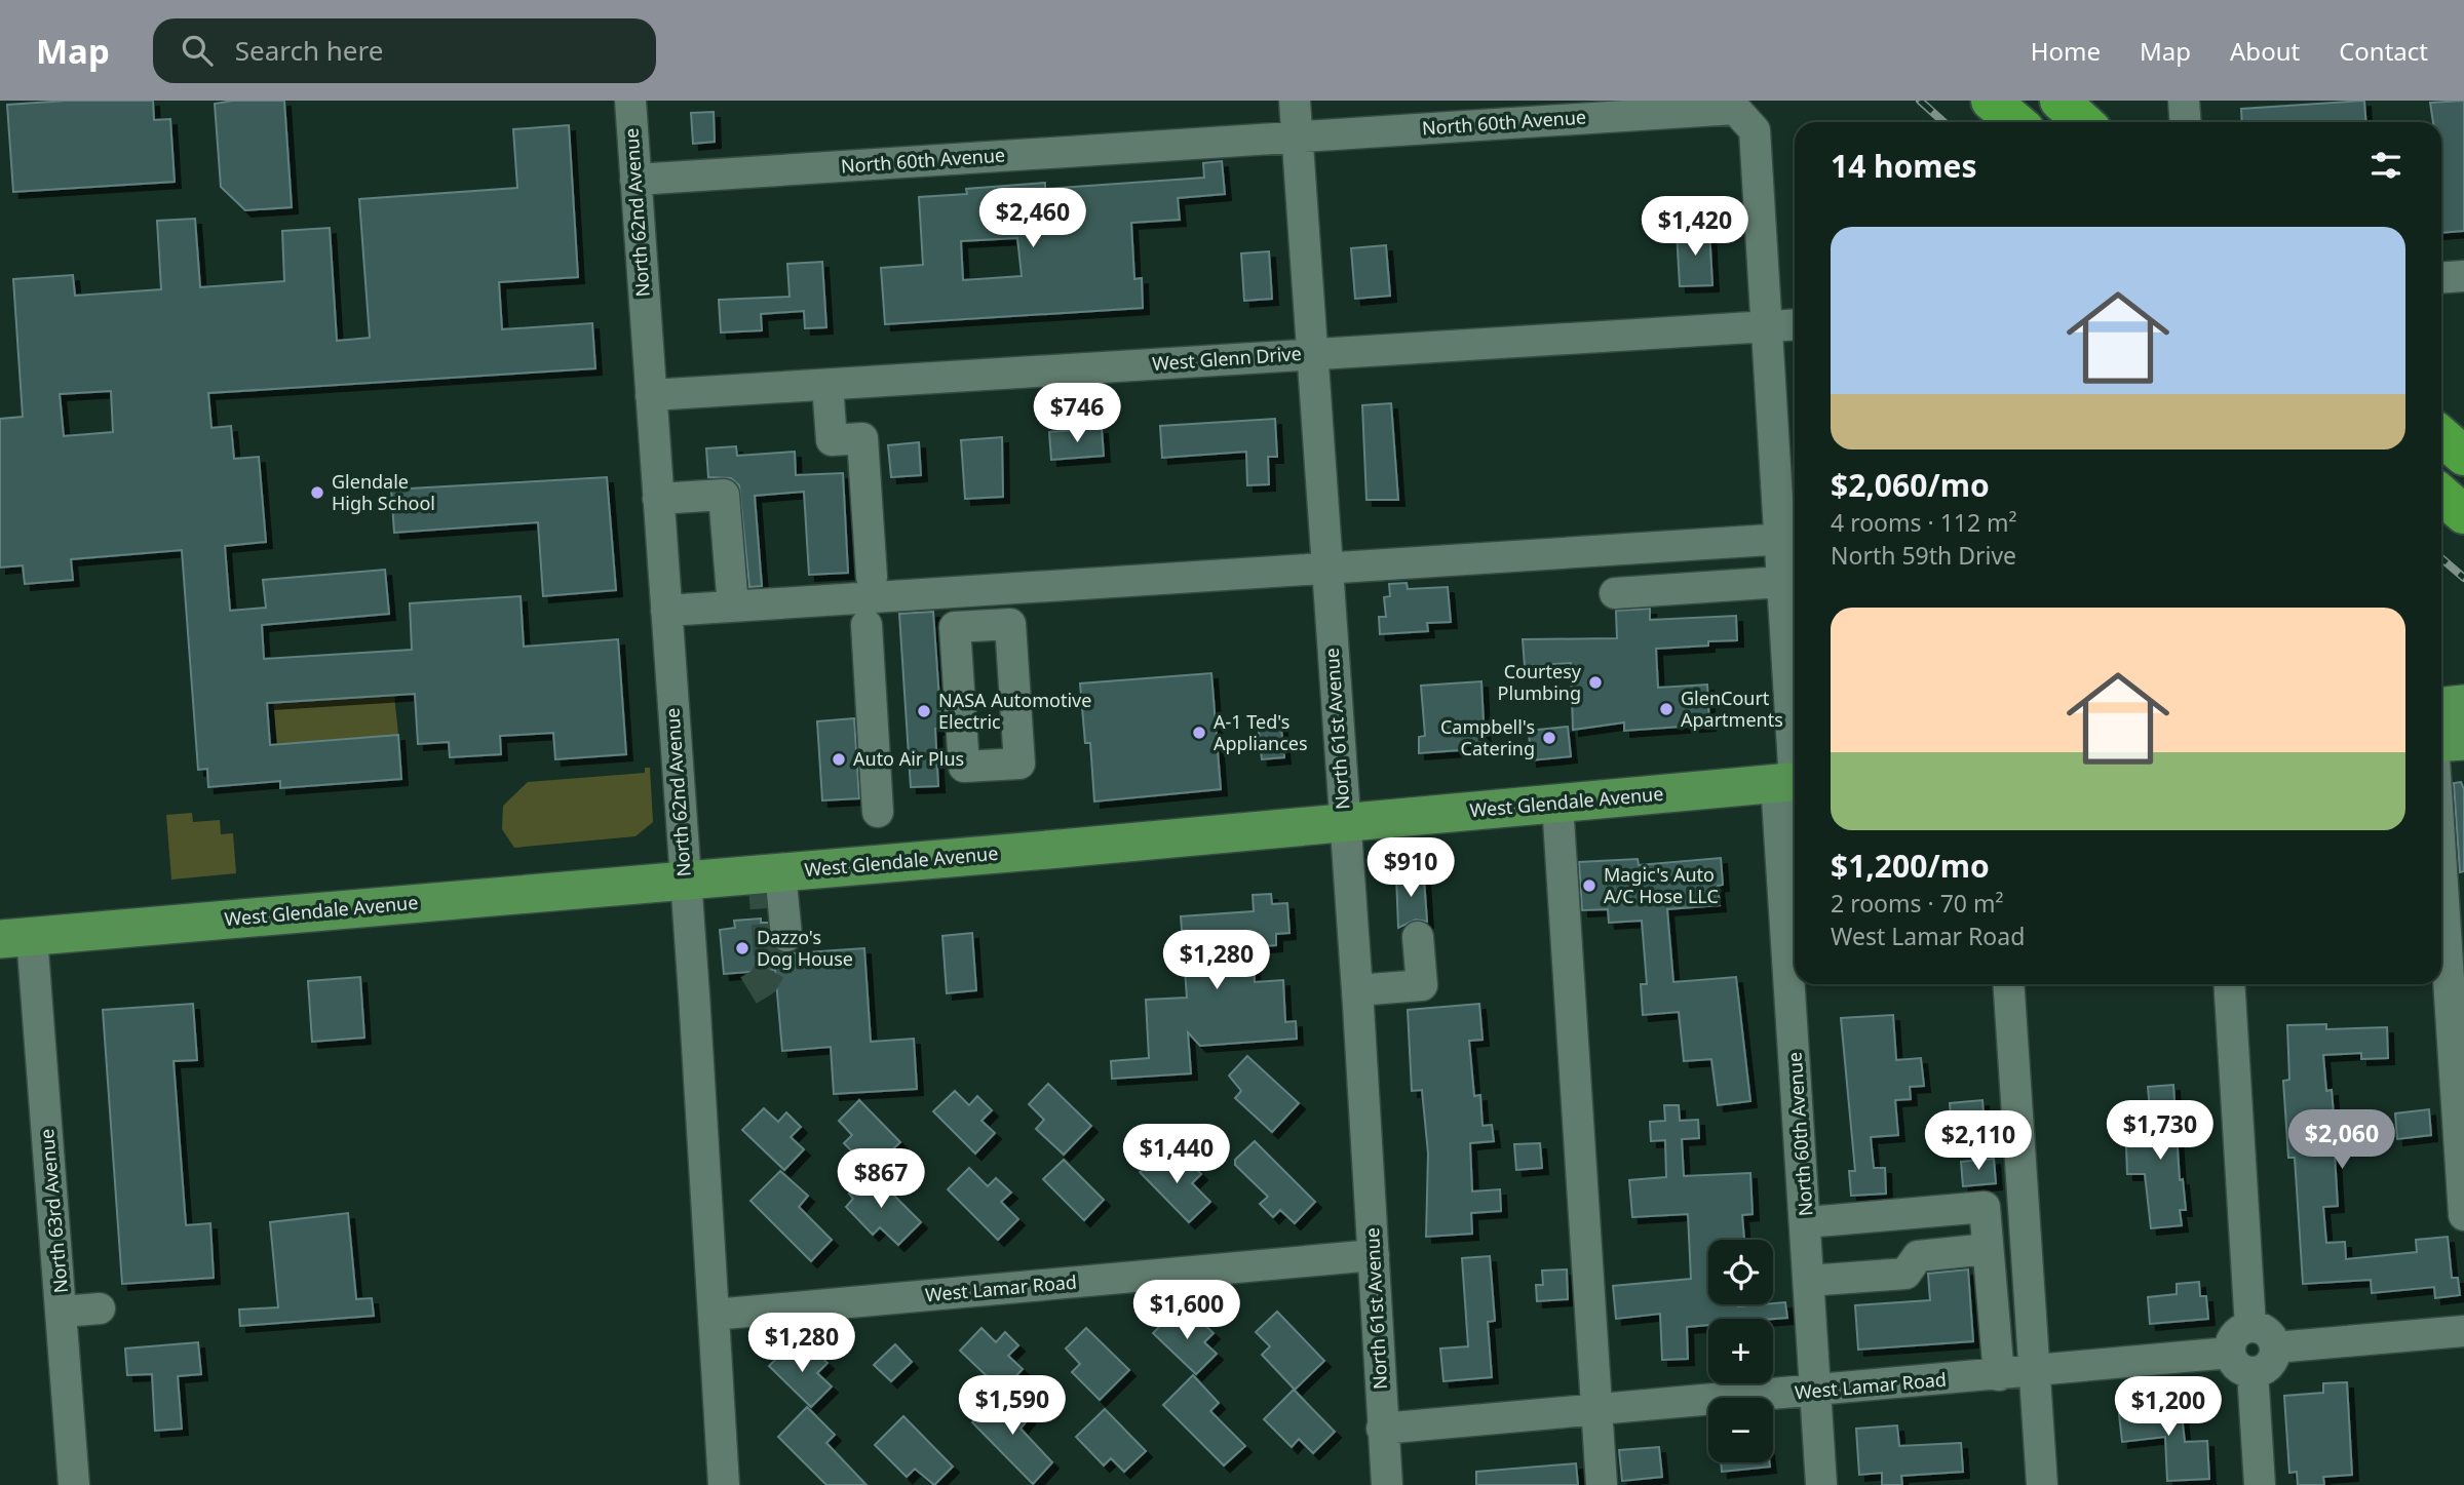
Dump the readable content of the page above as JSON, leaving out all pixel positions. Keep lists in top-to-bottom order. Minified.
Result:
{"streets":{"main road":["West Glendale Avenue"],"street":["North 60th Avenue","North 62nd Avenue","West Glenn Drive","North 61st Avenue","North 63rd Avenue","West Lamar Road"]},"crossings":[["North 60th Avenue","North 62nd Avenue"],["North 60th Avenue","West Glenn Drive"],["North 60th Avenue","North 61st Avenue"],["North 60th Avenue","West Glendale Avenue"],["North 60th Avenue","West Lamar Road"],["North 62nd Avenue","West Glenn Drive"],["North 62nd Avenue","West Glendale Avenue"],["North 62nd Avenue","West Lamar Road"],["West Glenn Drive","North 61st Avenue"],["North 61st Avenue","West Glendale Avenue"],["North 61st Avenue","West Lamar Road"],["West Glendale Avenue","North 63rd Avenue"]],"places":["Glendale High School","Courtesy Plumbing","GlenCourt Apartments","NASA Automotive Electric","A-1 Ted's Appliances","Campbell's Catering","Auto Air Plus","Magic's Auto A/C Hose LLC","Dazzo's Dog House"],"page":{"header":"Map","search":"Search here","nav":["Home","Map","About","Contact"],"heading":"14 homes","price":["$2,460","$1,420","$746","$910","$1,280","$1,730","$2,060","$2,110","$1,440","$867","$1,600","$1,280","$1,590","$1,200"],"list":[{"name":"$2,060/mo","note":"4 rooms · 112 m² · North 59th Drive"},{"name":"$1,200/mo","note":"2 rooms · 70 m² · West Lamar Road"}],"map_buttons":["+","−"]}}
